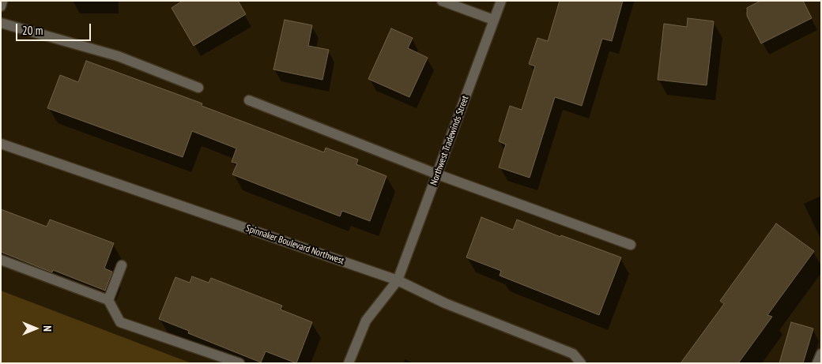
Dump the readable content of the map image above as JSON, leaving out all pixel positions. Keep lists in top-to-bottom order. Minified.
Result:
{"streets":{"street":["Northwest Tradewinds Street","Spinnaker Boulevard Northwest"]},"crossings":[["Northwest Tradewinds Street","Spinnaker Boulevard Northwest"]],"scale_bar":"20 m","north":"right"}
